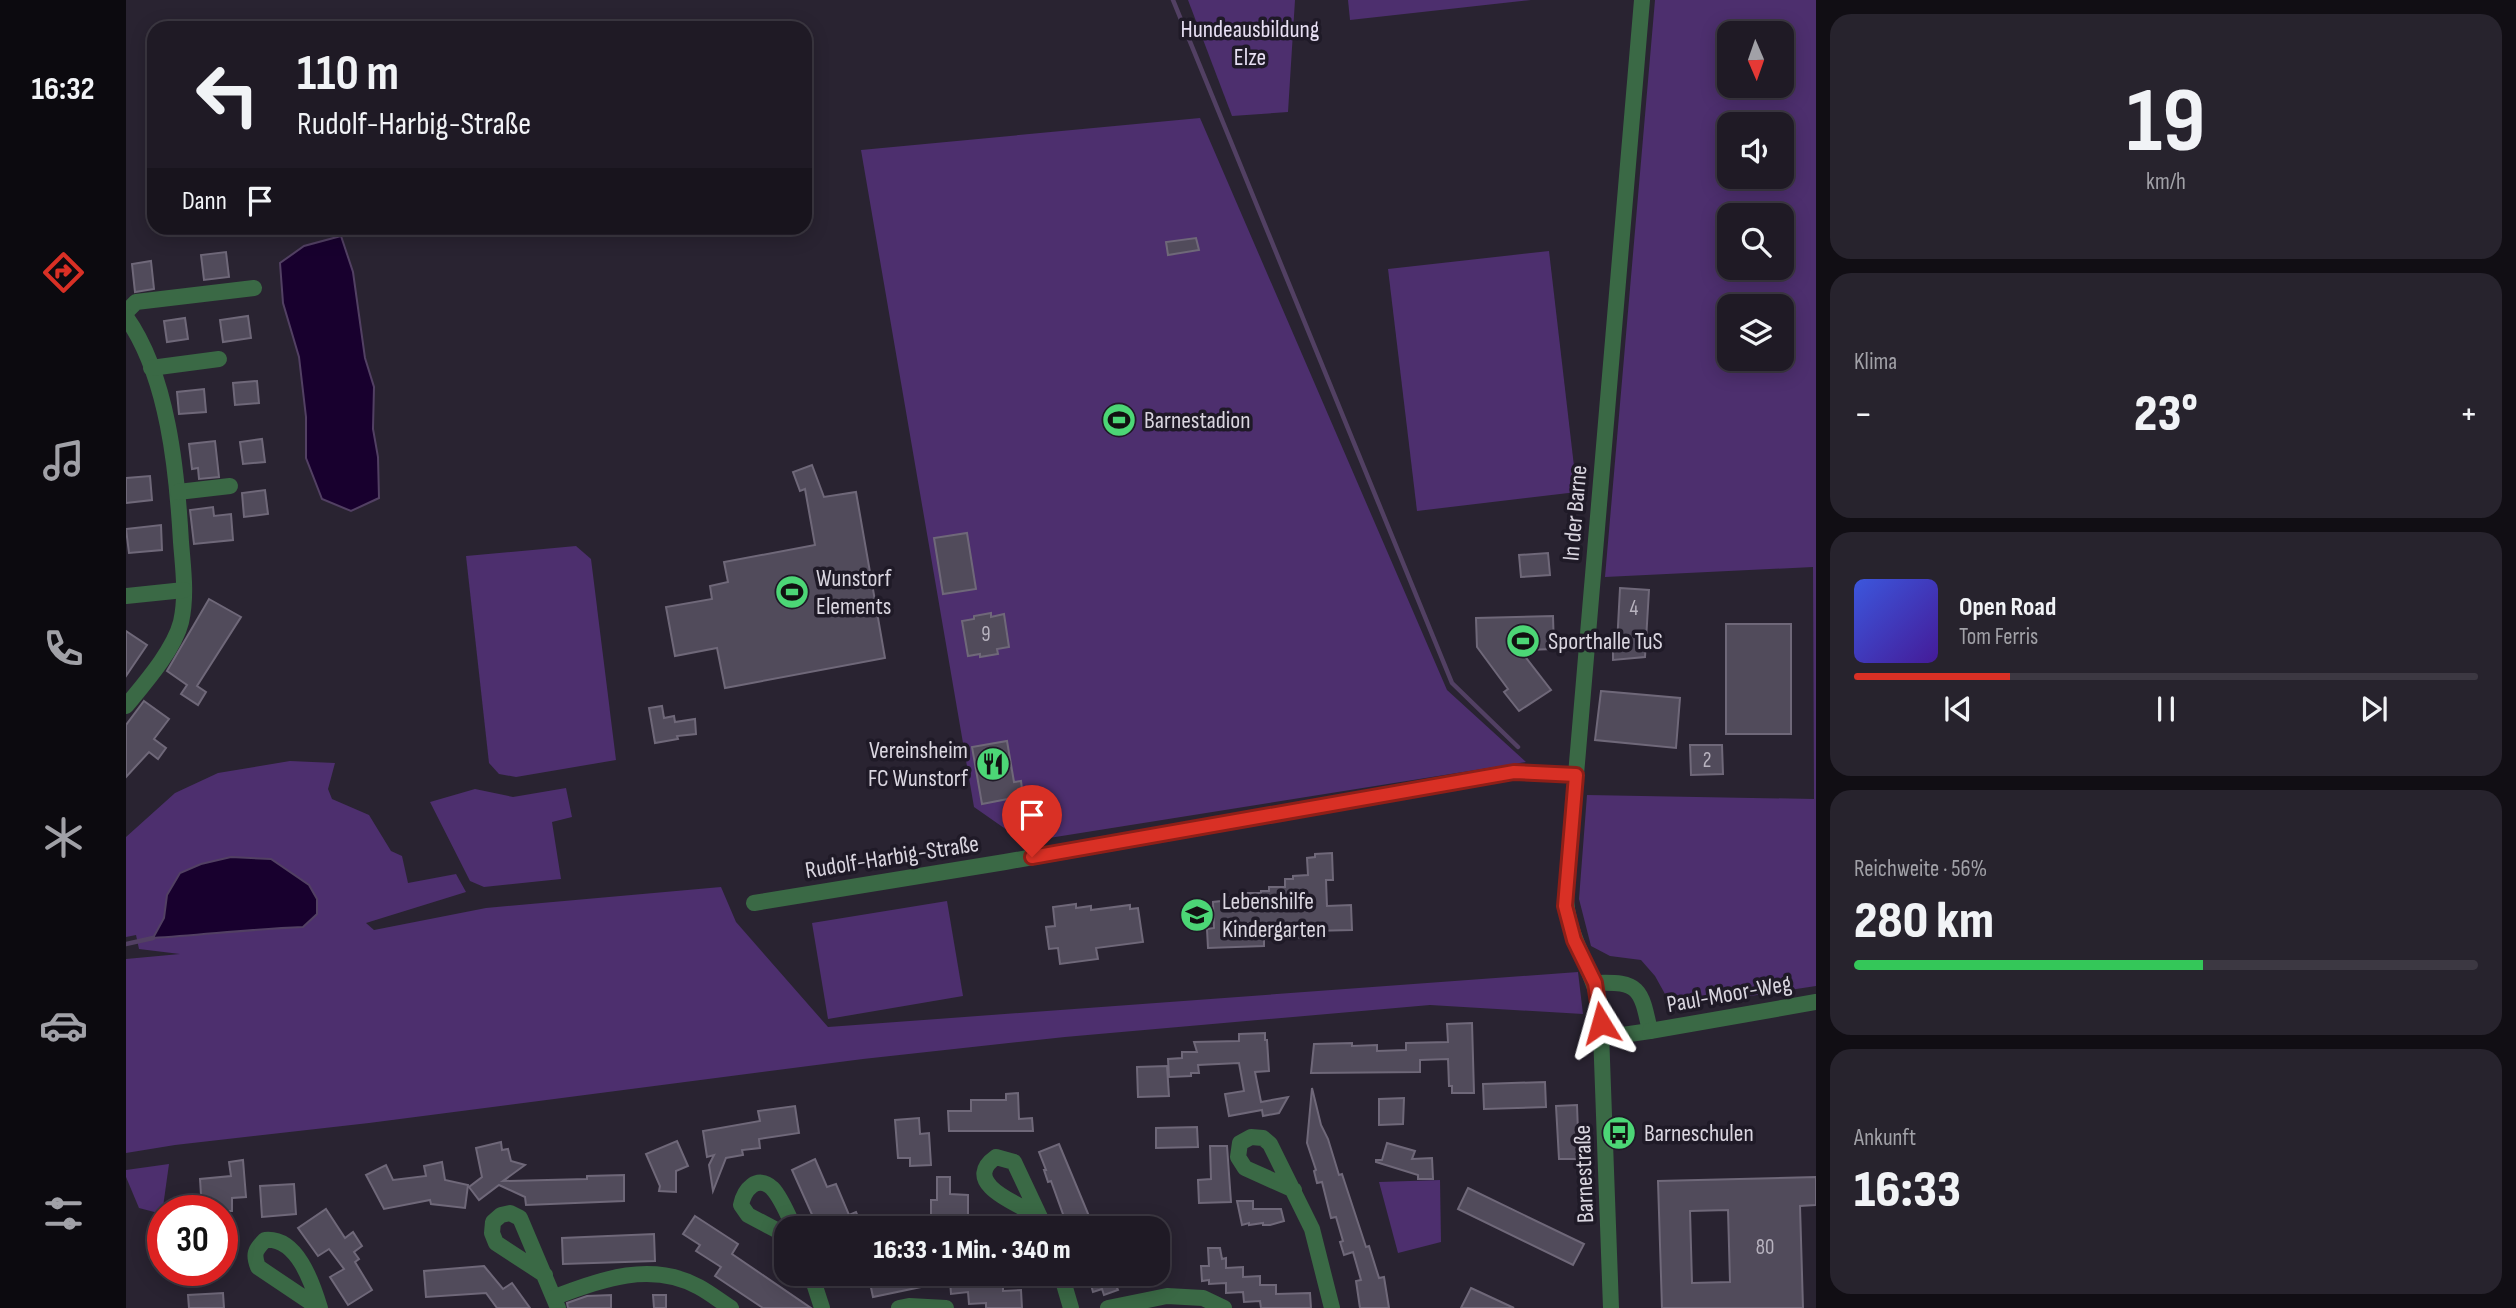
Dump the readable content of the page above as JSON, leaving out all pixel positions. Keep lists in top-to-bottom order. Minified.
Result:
{"streets":{"street":["In der Barne","Rudolf-Harbig-Straße","Paul-Moor-Weg","Barnestraße"]},"crossings":[["In der Barne","Rudolf-Harbig-Straße"],["In der Barne","Barnestraße"]],"parks":["Hundeausbildung Elze"],"places":{"sports":["Barnestadion","Wunstorf Elements","Sporthalle TuS"],"restaurant":["Vereinsheim FC Wunstorf"],"school or university":["Lebenshilfe Kindergarten"],"bus stop":["Barneschulen"]},"house_numbers":["4","9","2","80"],"north":"bottom","page":{"tabs":"16:32","tile":[["19","km/h"],"Klima",["Reichweite · 56%","280 km"],["Ankunft","16:33"]],"turn":["110 m","Rudolf-Harbig-Straße"],"then":"Dann","heat":["−","23°","+"],"song":["Open Road","Tom Ferris"],"limit":"30","trip":"16:33 · 1 Min. · 340 m"}}
